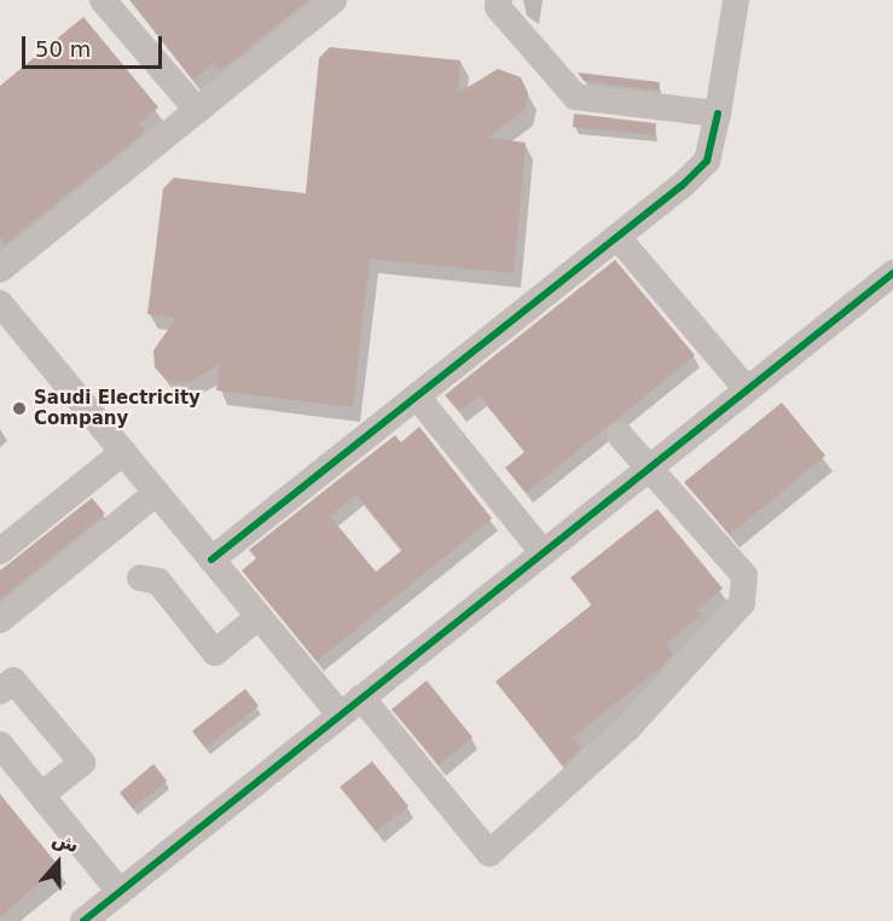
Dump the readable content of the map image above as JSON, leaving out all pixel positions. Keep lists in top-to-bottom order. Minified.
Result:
{"places":["Saudi Electricity Company"],"scale_bar":"50 m","north":"top"}
